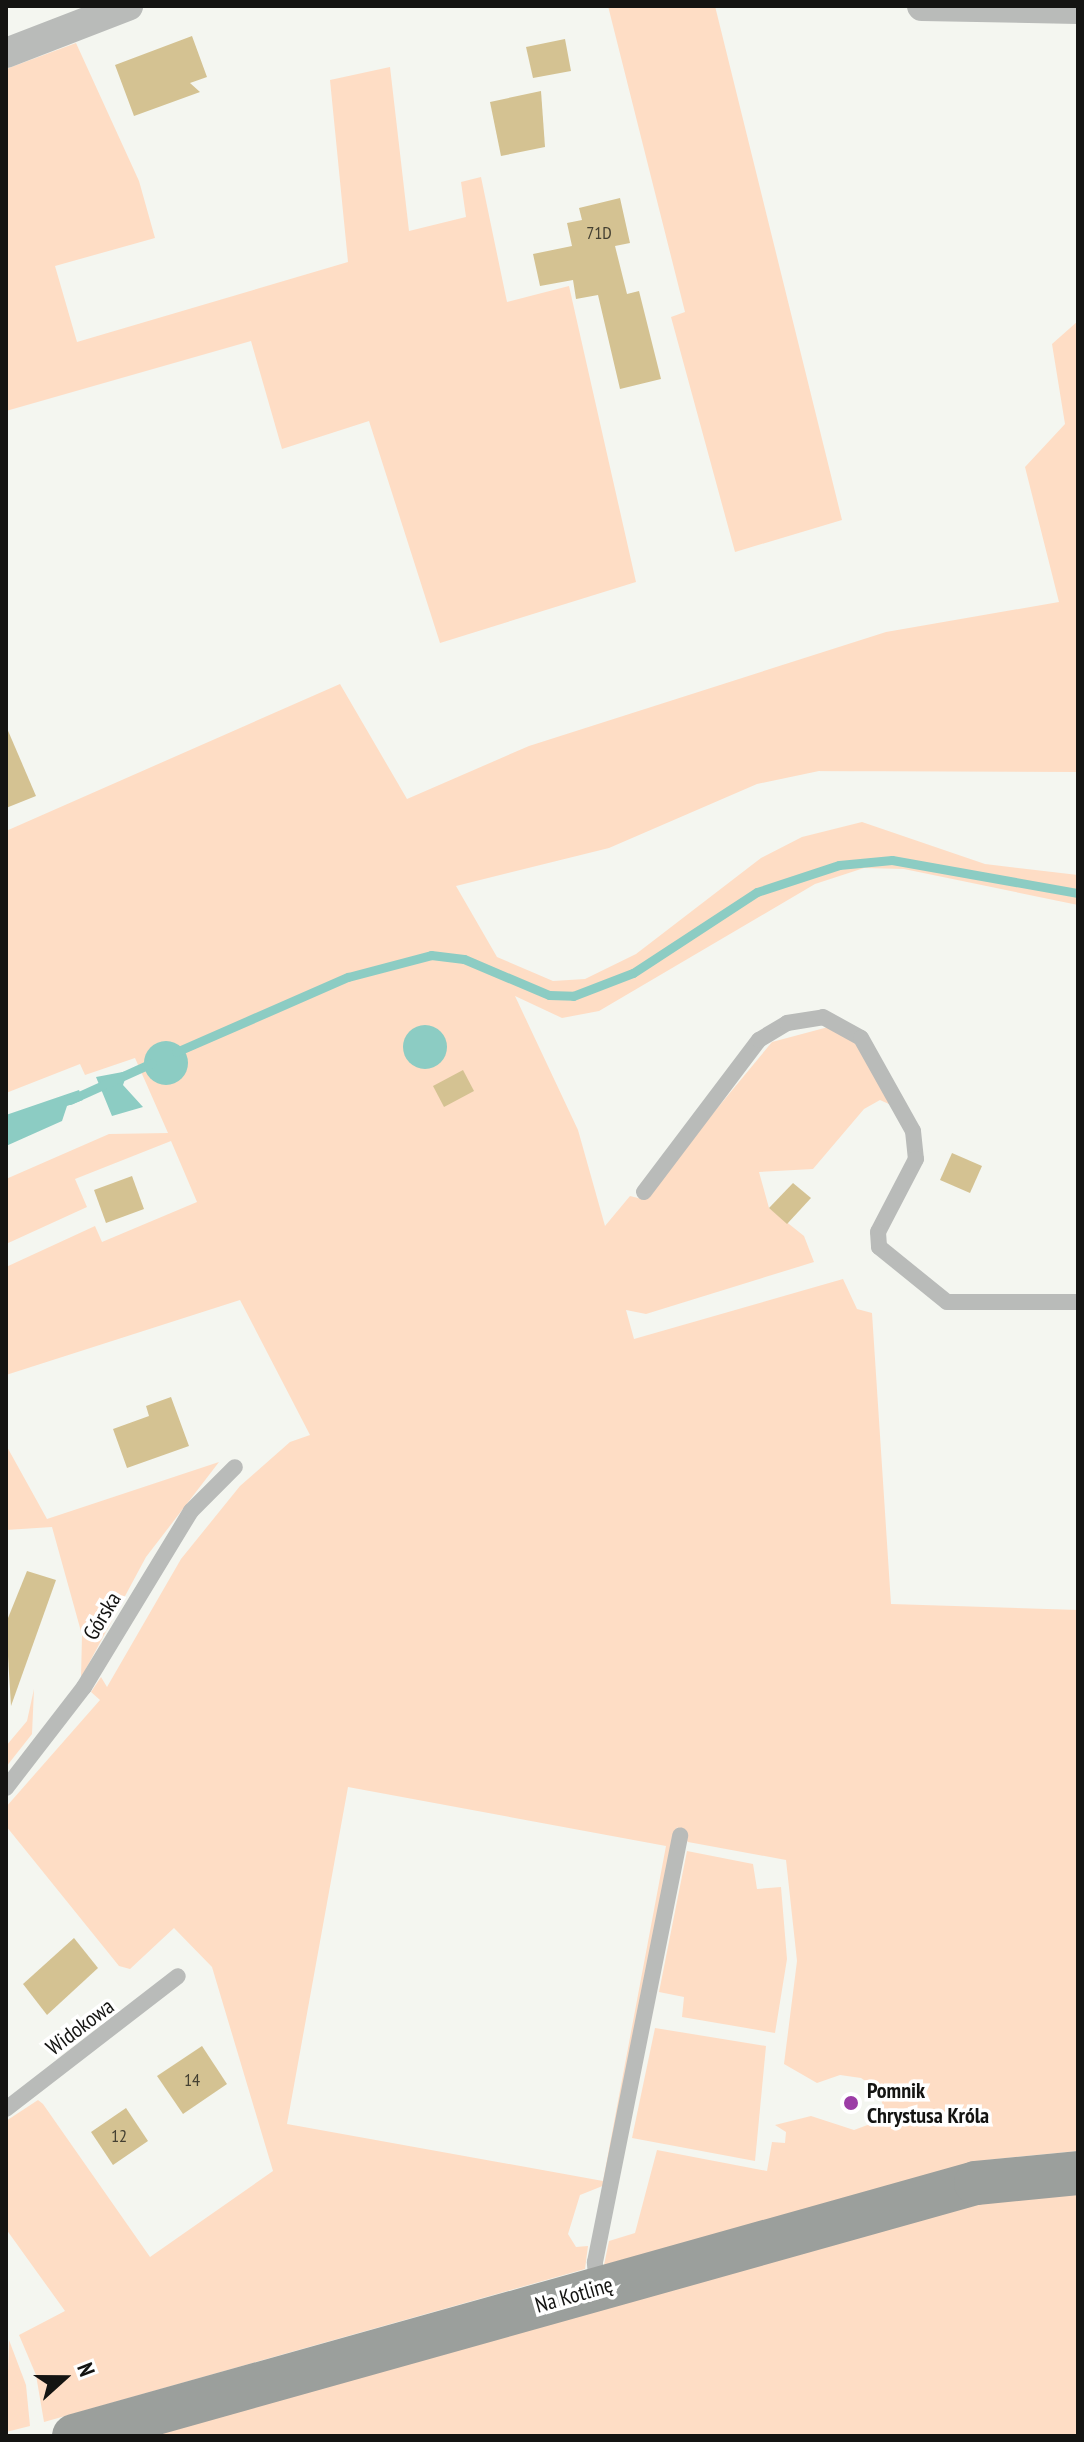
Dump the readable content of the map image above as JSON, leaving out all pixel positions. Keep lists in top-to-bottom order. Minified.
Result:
{"streets":{"street":["Na Kotlinę"],"lane":["Górska","Widokowa"]},"places":["Pomnik Chrystusa Króla"],"house_numbers":["71D","14","12"],"north":"right"}
